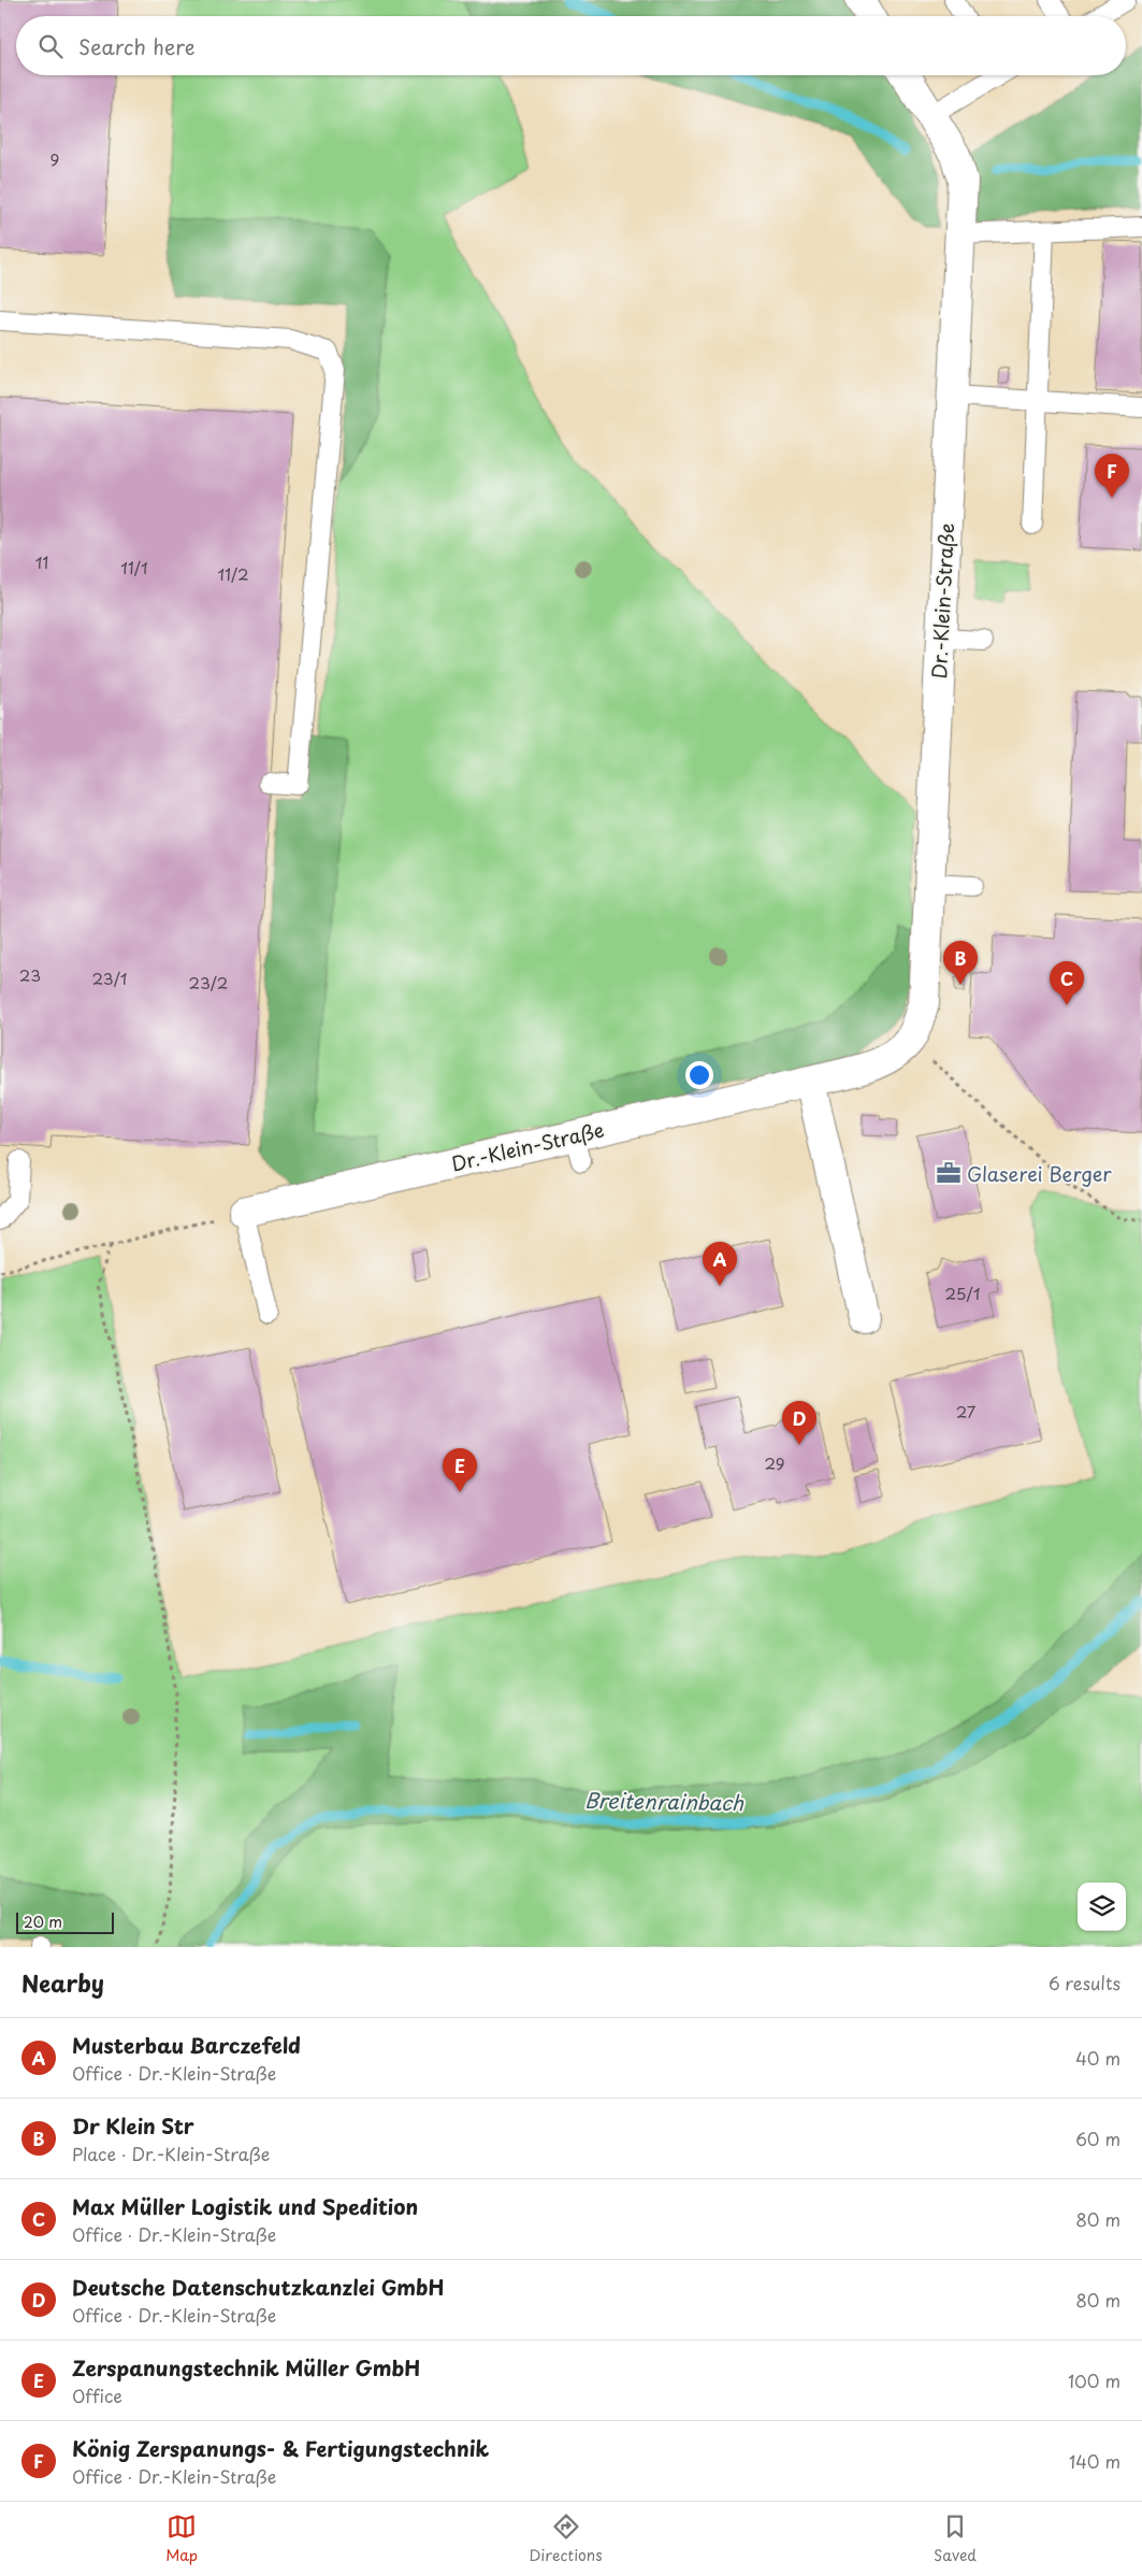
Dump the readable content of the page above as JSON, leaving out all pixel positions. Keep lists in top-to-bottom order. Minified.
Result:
{"streets":{"street":["Dr.-Klein-Straße"]},"water":["Breitenrainbach"],"places":{"office":["Glaserei Berger"]},"house_numbers":["9","11","11/1","11/2","23","23/1","23/2","25/1","27","29"],"scale_bar":"20 m","page":{"search":"Search here","pins":["F","B","C","A","D","E"],"scale":"20 m","heading":["Nearby","6 results"],"list":[{"mark":"A","name":"Musterbau Barczefeld","note":"Office · Dr.-Klein-Straße","value":"40 m"},{"mark":"B","name":"Dr Klein Str","note":"Place · Dr.-Klein-Straße","value":"60 m"},{"mark":"C","name":"Max Müller Logistik und Spedition","note":"Office · Dr.-Klein-Straße","value":"80 m"},{"mark":"D","name":"Deutsche Datenschutzkanzlei GmbH","note":"Office · Dr.-Klein-Straße","value":"80 m"},{"mark":"E","name":"Zerspanungstechnik Müller GmbH","note":"Office","value":"100 m"},{"mark":"F","name":"König Zerspanungs- & Fertigungstechnik","note":"Office · Dr.-Klein-Straße","value":"140 m"}],"nav":["Map","Directions","Saved"]}}
